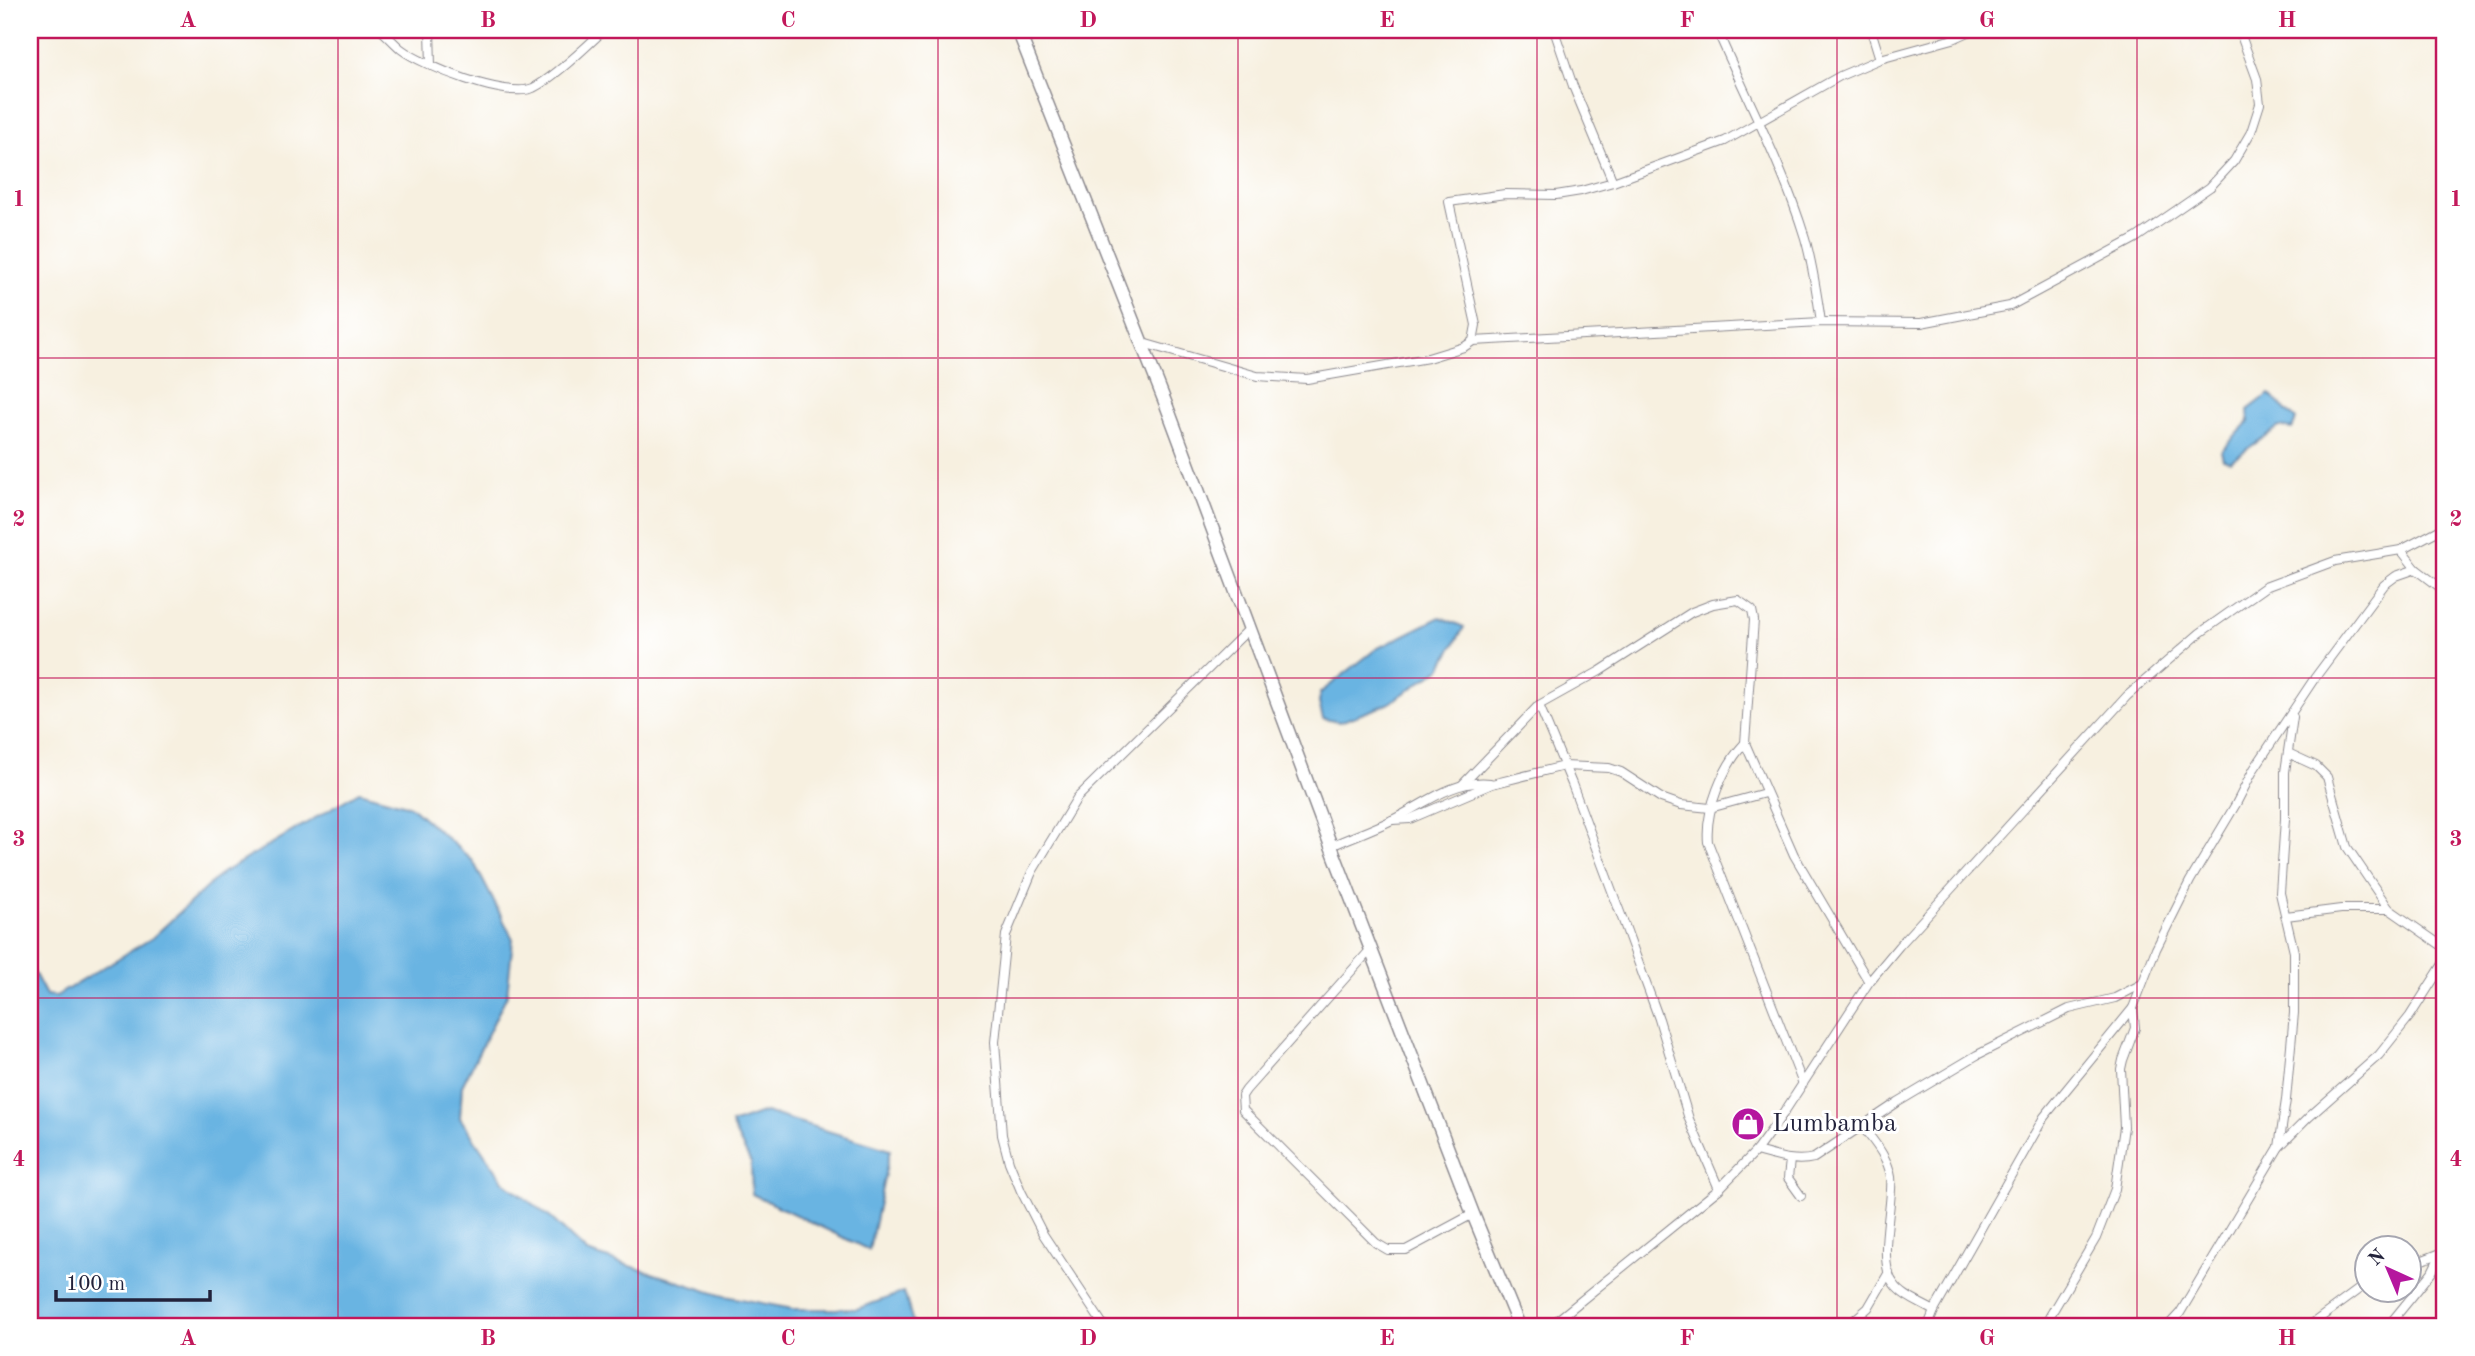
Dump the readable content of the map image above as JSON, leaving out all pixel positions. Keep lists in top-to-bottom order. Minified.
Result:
{"places":{"shop":["Lumbamba"]},"scale_bar":"100 m","north":"top left","grid":{"columns":["A","B","C","D","E","F","G","H"],"rows":["1","2","3","4"]}}
